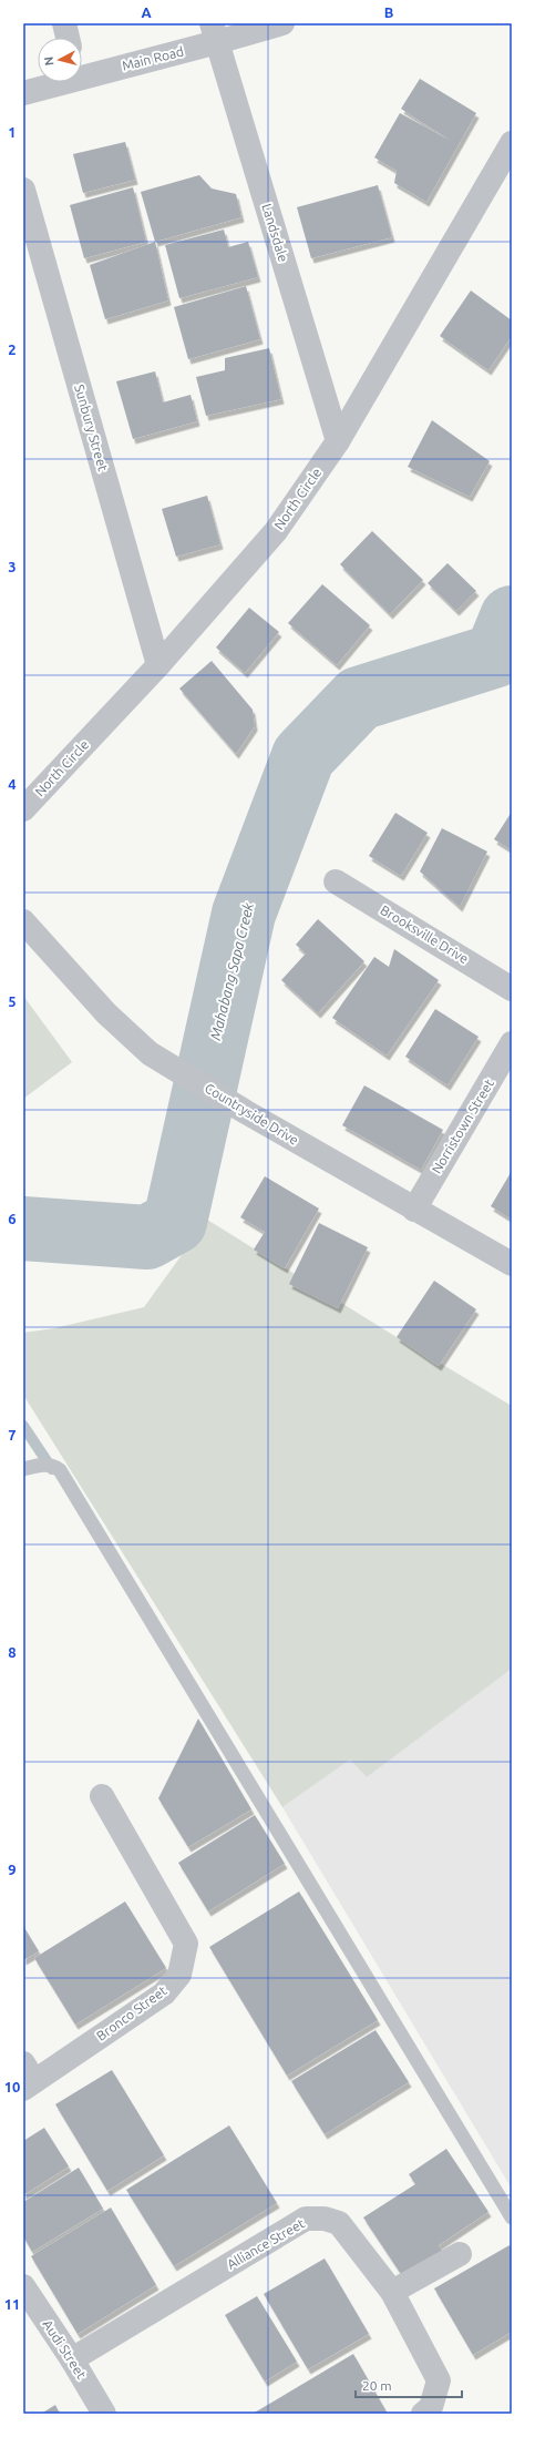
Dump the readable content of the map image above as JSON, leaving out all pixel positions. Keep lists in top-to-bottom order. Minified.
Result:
{"streets":{"street":["Main Road","Landsdale","Sunbury Street","North Circle","Brooksville Drive","Countryside Drive","Norristown Street","Bronco Street","Alliance Street","Audi Street"]},"crossings":[["Main Road","Landsdale"],["Landsdale","North Circle"],["Sunbury Street","North Circle"],["Countryside Drive","Norristown Street"],["Alliance Street","Audi Street"]],"water":["Mahabang Sapa Creek"],"scale_bar":"20 m","north":"left","grid":{"columns":["A","B"],"rows":["1","2","3","4","5","6","7","8","9","10","11"]}}
